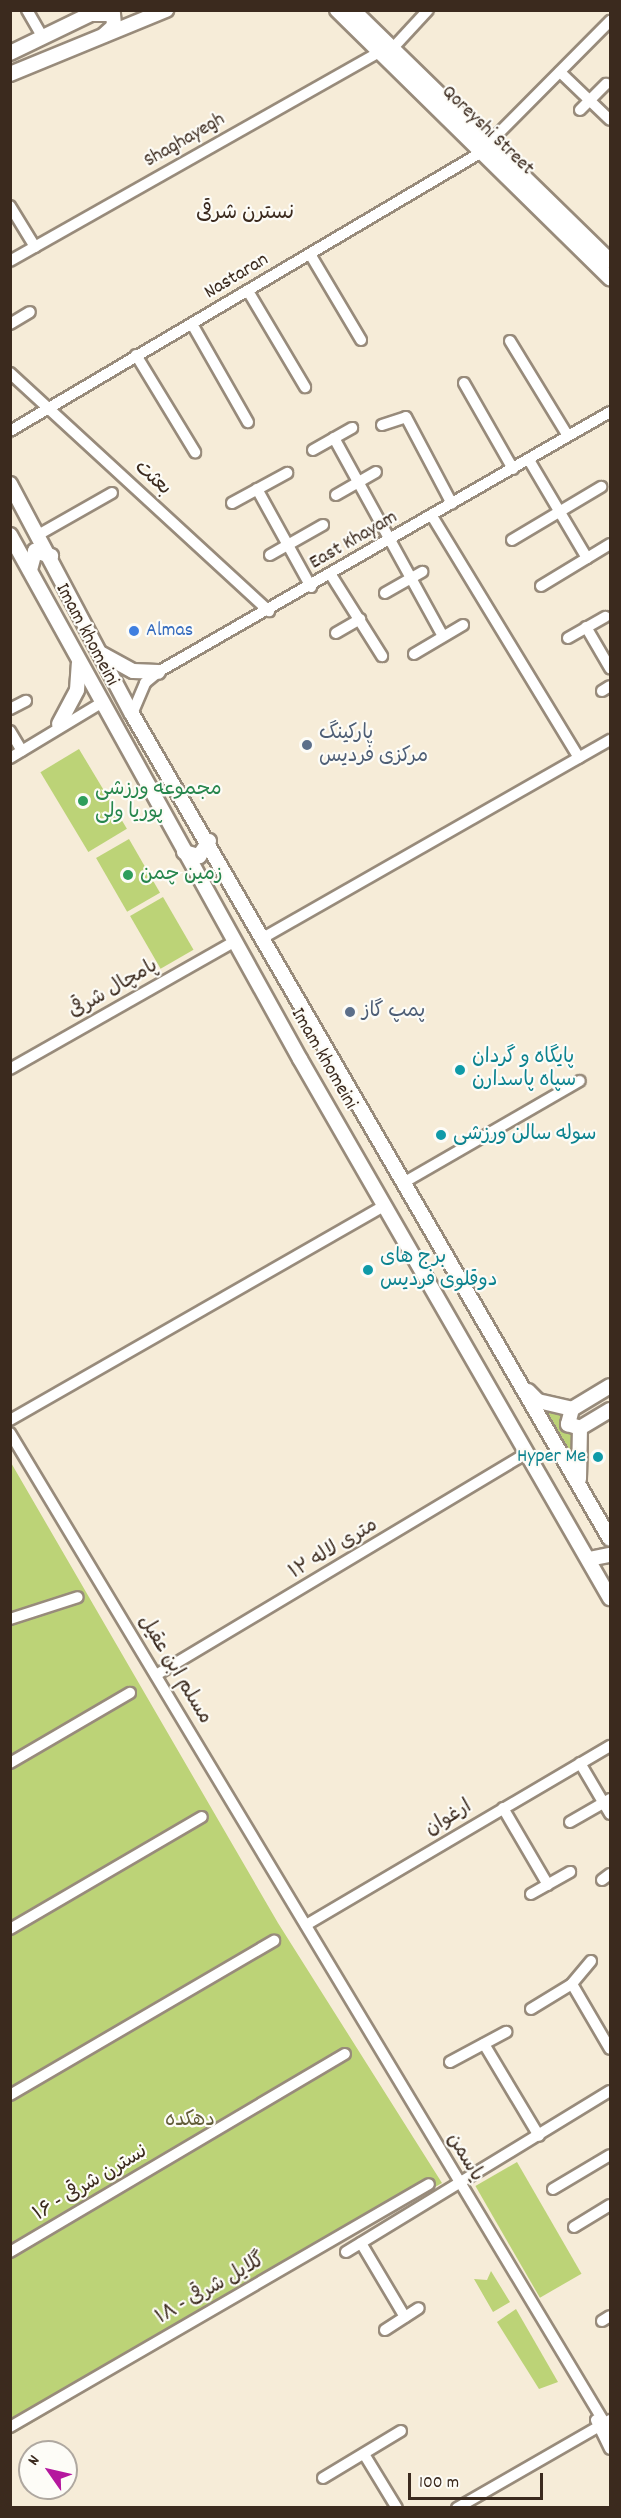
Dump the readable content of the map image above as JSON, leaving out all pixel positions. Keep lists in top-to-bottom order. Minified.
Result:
{"streets":{"main road":["Qoreyshi Street","Imam khomeini"],"street":["Shaghayegh","Nastaran","بعثت","East Khayam","پامچال شرقی","۱۲ متری لاله","مسلم ابن عقیل","ارغوان","یاسمن","نسترن شرقی - ۱۶","گلایل شرقی - ۱۸"]},"crossings":[["Qoreyshi Street","Shaghayegh"],["Qoreyshi Street","Nastaran"],["Nastaran","بعثت"],["بعثت","East Khayam"],["East Khayam","Imam khomeini"],["Imam khomeini","پامچال شرقی"],["Imam khomeini","۱۲ متری لاله"],["۱۲ متری لاله","مسلم ابن عقیل"],["مسلم ابن عقیل","ارغوان"],["مسلم ابن عقیل","یاسمن"],["ارغوان","یاسمن"]],"districts":["نسترن شرقی"],"parks":["دهکده"],"places":["Almas","پارکینگ مرکزی فردیس","مجموعه ورزشی پوریا ولی","زمین چمن","پمپ گاز","پایگاه و گردان سپاه پاسدارن","سوله سالن ورزشی","برج های دوقلوی فردیس","Hyper Me"],"scale_bar":"100 m","north":"top left"}
